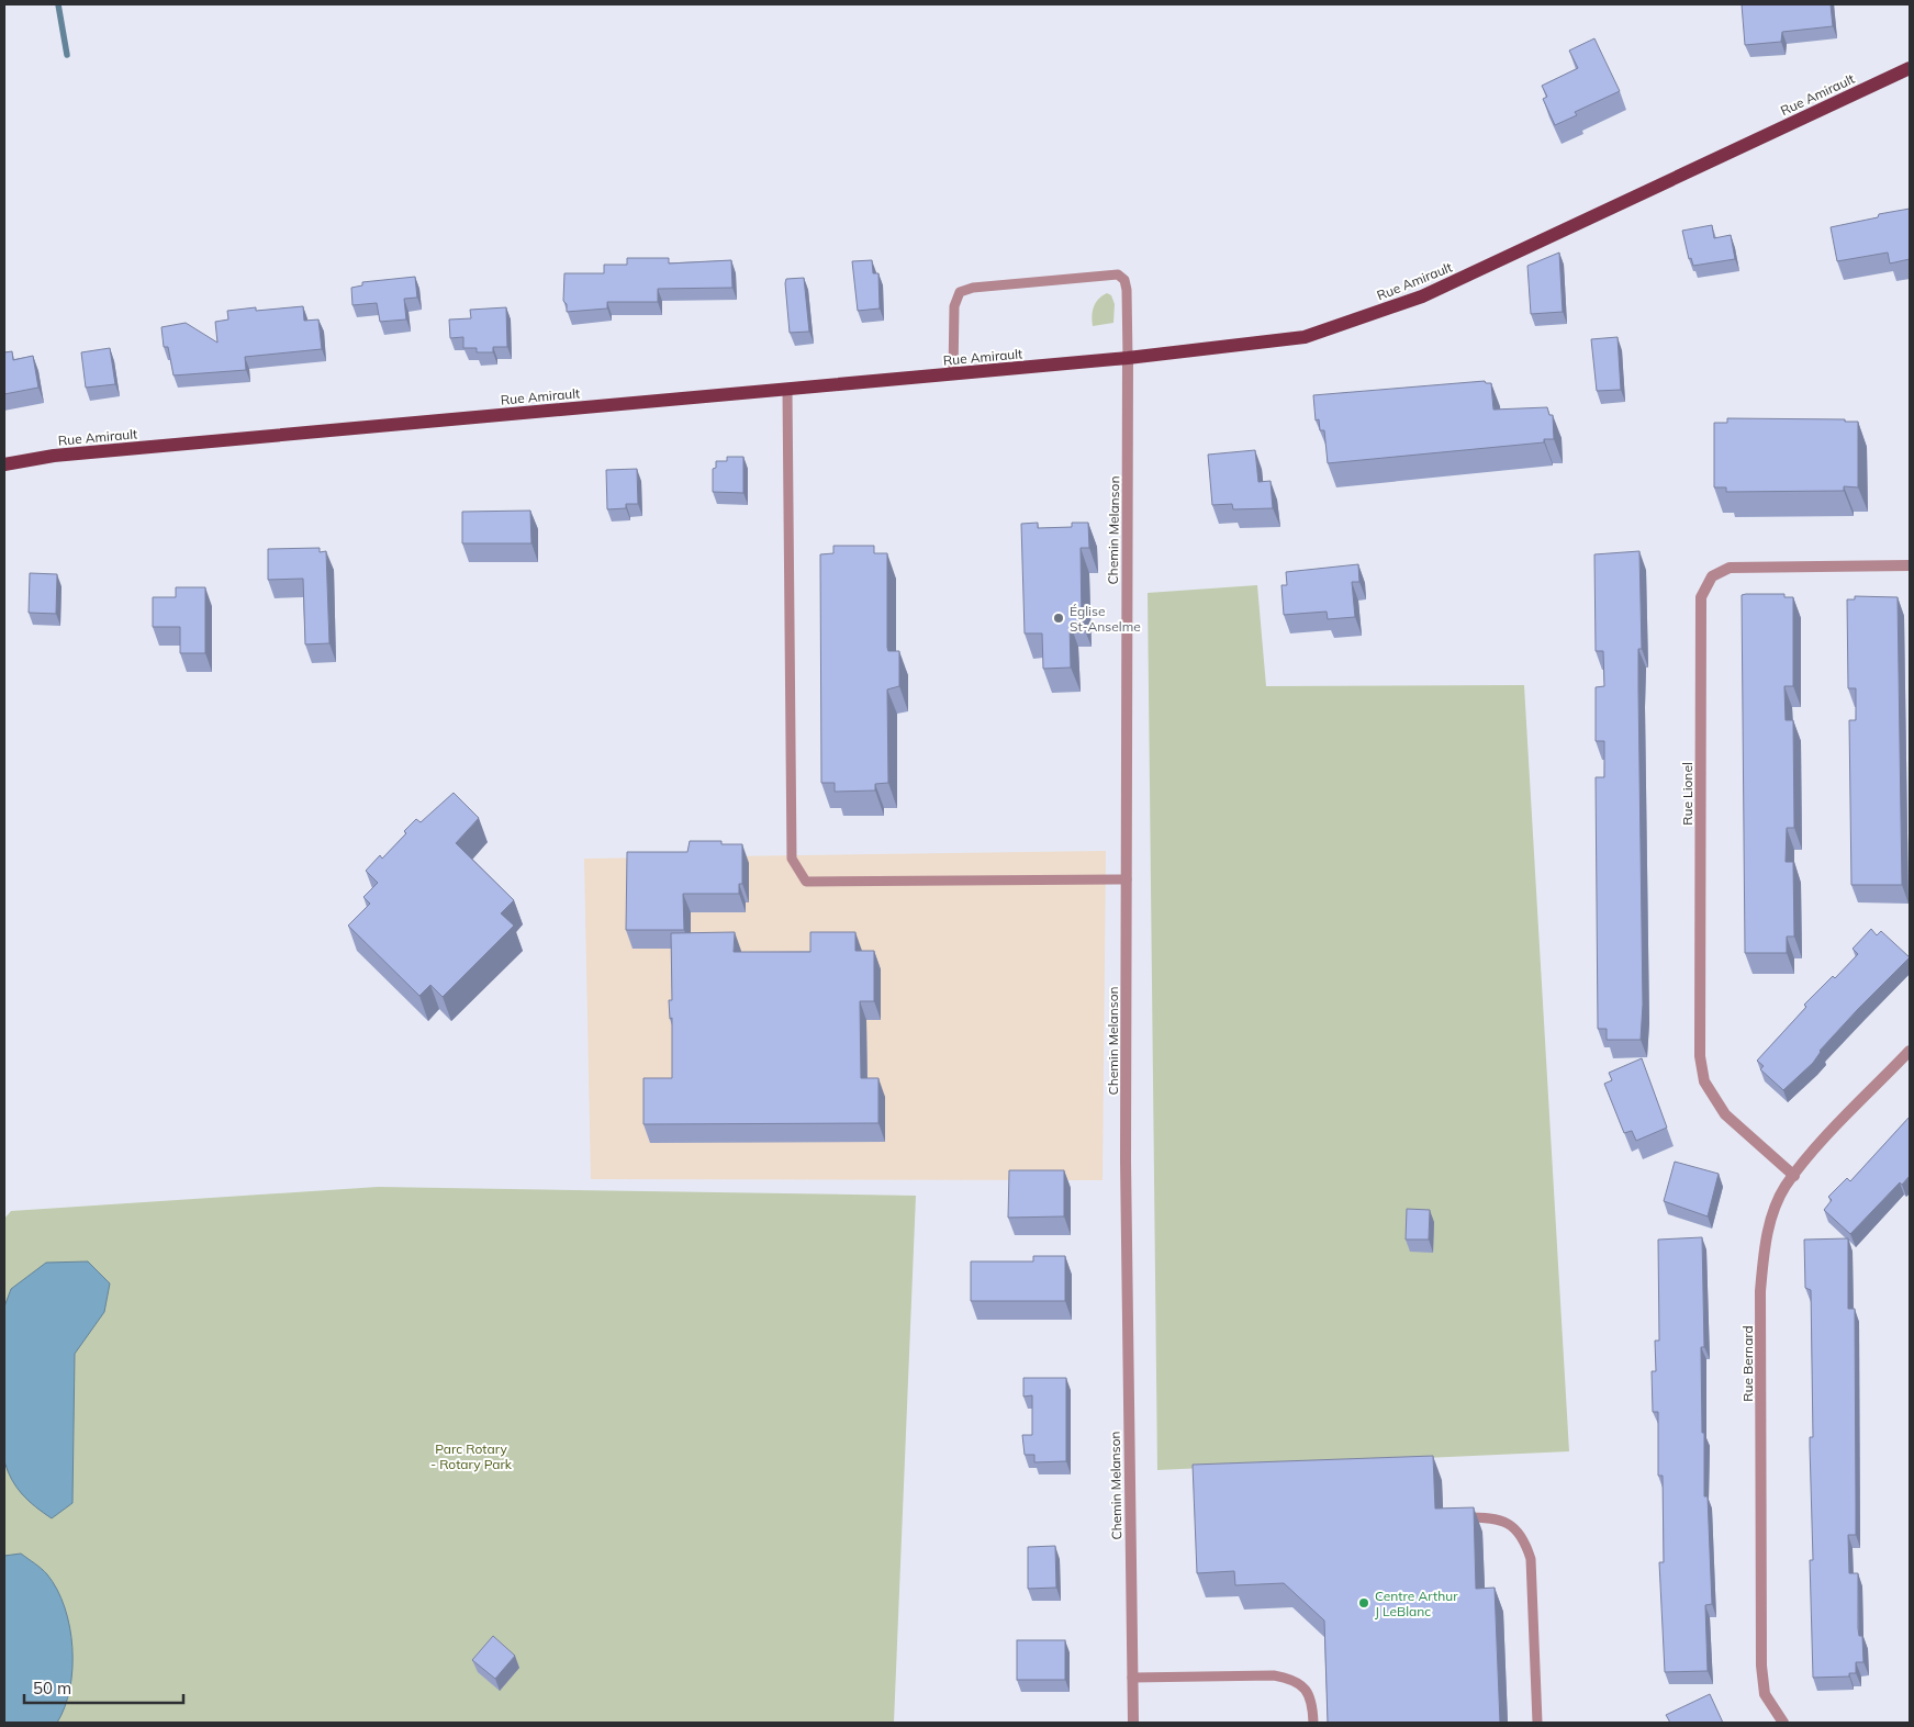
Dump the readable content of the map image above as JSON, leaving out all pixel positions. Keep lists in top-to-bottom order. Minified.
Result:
{"streets":{"main road":["Rue Amirault"],"street":["Chemin Melanson","Rue Lionel","Rue Bernard"]},"crossings":[["Rue Amirault","Chemin Melanson"],["Rue Lionel","Rue Bernard"]],"parks":["Parc Rotary - Rotary Park"],"places":["Église St-Anselme","Centre Arthur J LeBlanc"],"scale_bar":"50 m"}
